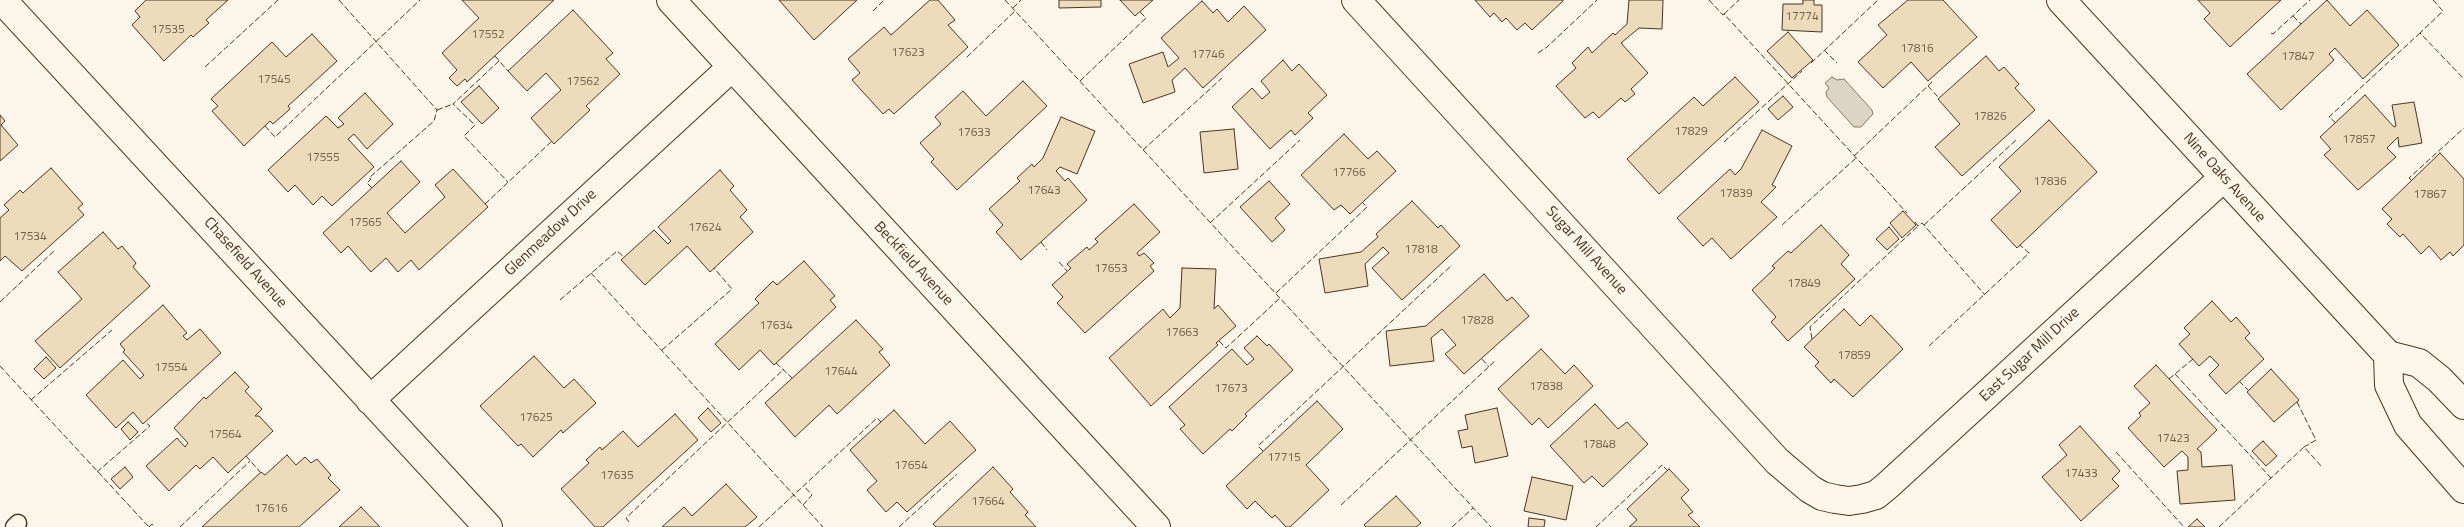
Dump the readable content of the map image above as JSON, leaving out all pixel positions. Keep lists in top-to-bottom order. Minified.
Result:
{"streets":{"street":["Nine Oaks Avenue","Glenmeadow Drive","Sugar Mill Avenue","Chasefield Avenue","Beckfield Avenue","East Sugar Mill Drive"]},"crossings":[["Nine Oaks Avenue","East Sugar Mill Drive"],["Glenmeadow Drive","Chasefield Avenue"],["Glenmeadow Drive","Beckfield Avenue"],["Sugar Mill Avenue","East Sugar Mill Drive"]],"house_numbers":["17774","17535","17552","17816","17623","17746","17847","17545","17562","17826","17829","17633","17857","17555","17766","17836","17643","17839","17867","17565","17624","17534","17818","17653","17849","17828","17634","17663","17859","17554","17644","17838","17673","17625","17564","17423","17848","17715","17654","17433","17635","17664","17616"]}
